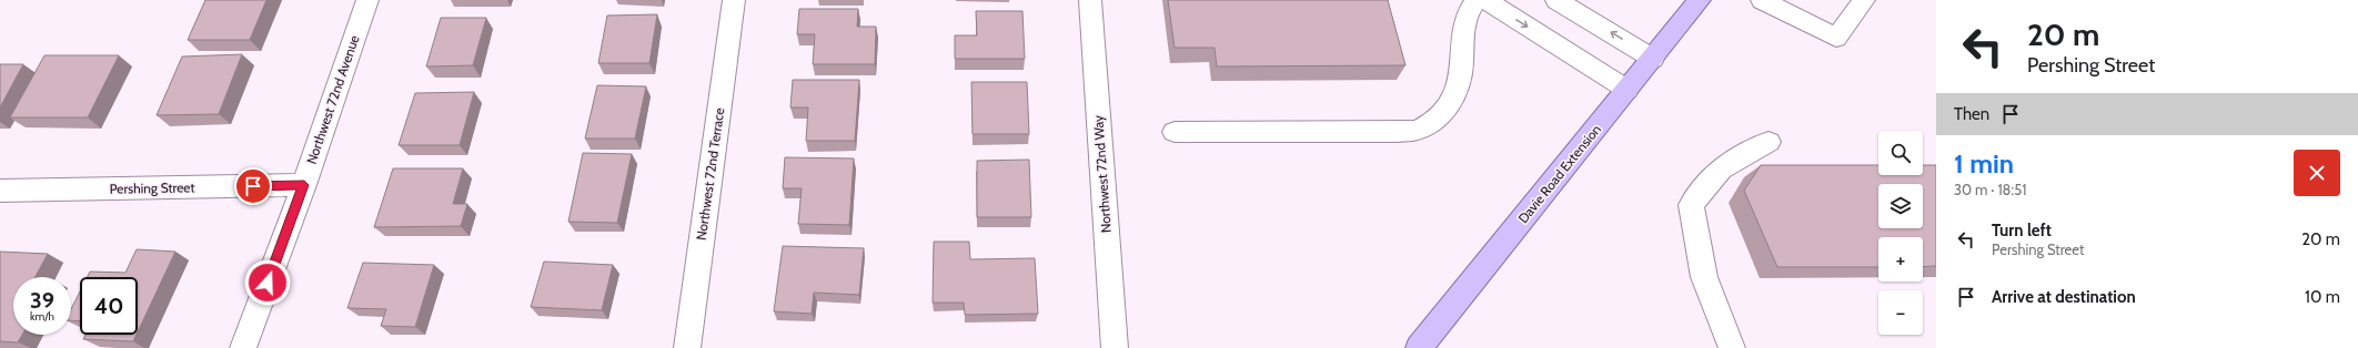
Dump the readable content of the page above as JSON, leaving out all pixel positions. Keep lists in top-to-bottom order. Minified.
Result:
{"streets":{"main road":["Davie Road Extension"],"street":["Northwest 72nd Avenue","Northwest 72nd Terrace","Northwest 72nd Way","Pershing Street"]},"crossings":[["Northwest 72nd Avenue","Pershing Street"]],"page":{"turn":["20 m","Pershing Street"],"then":"Then","map_buttons":["+","−"],"heading":["1 min","30 m · 18:51"],"list":[{"name":"Turn left","note":"Pershing Street","value":"20 m"},{"name":"Arrive at destination","value":"10 m"}],"speed":"39 km/h","limit":"40"}}
